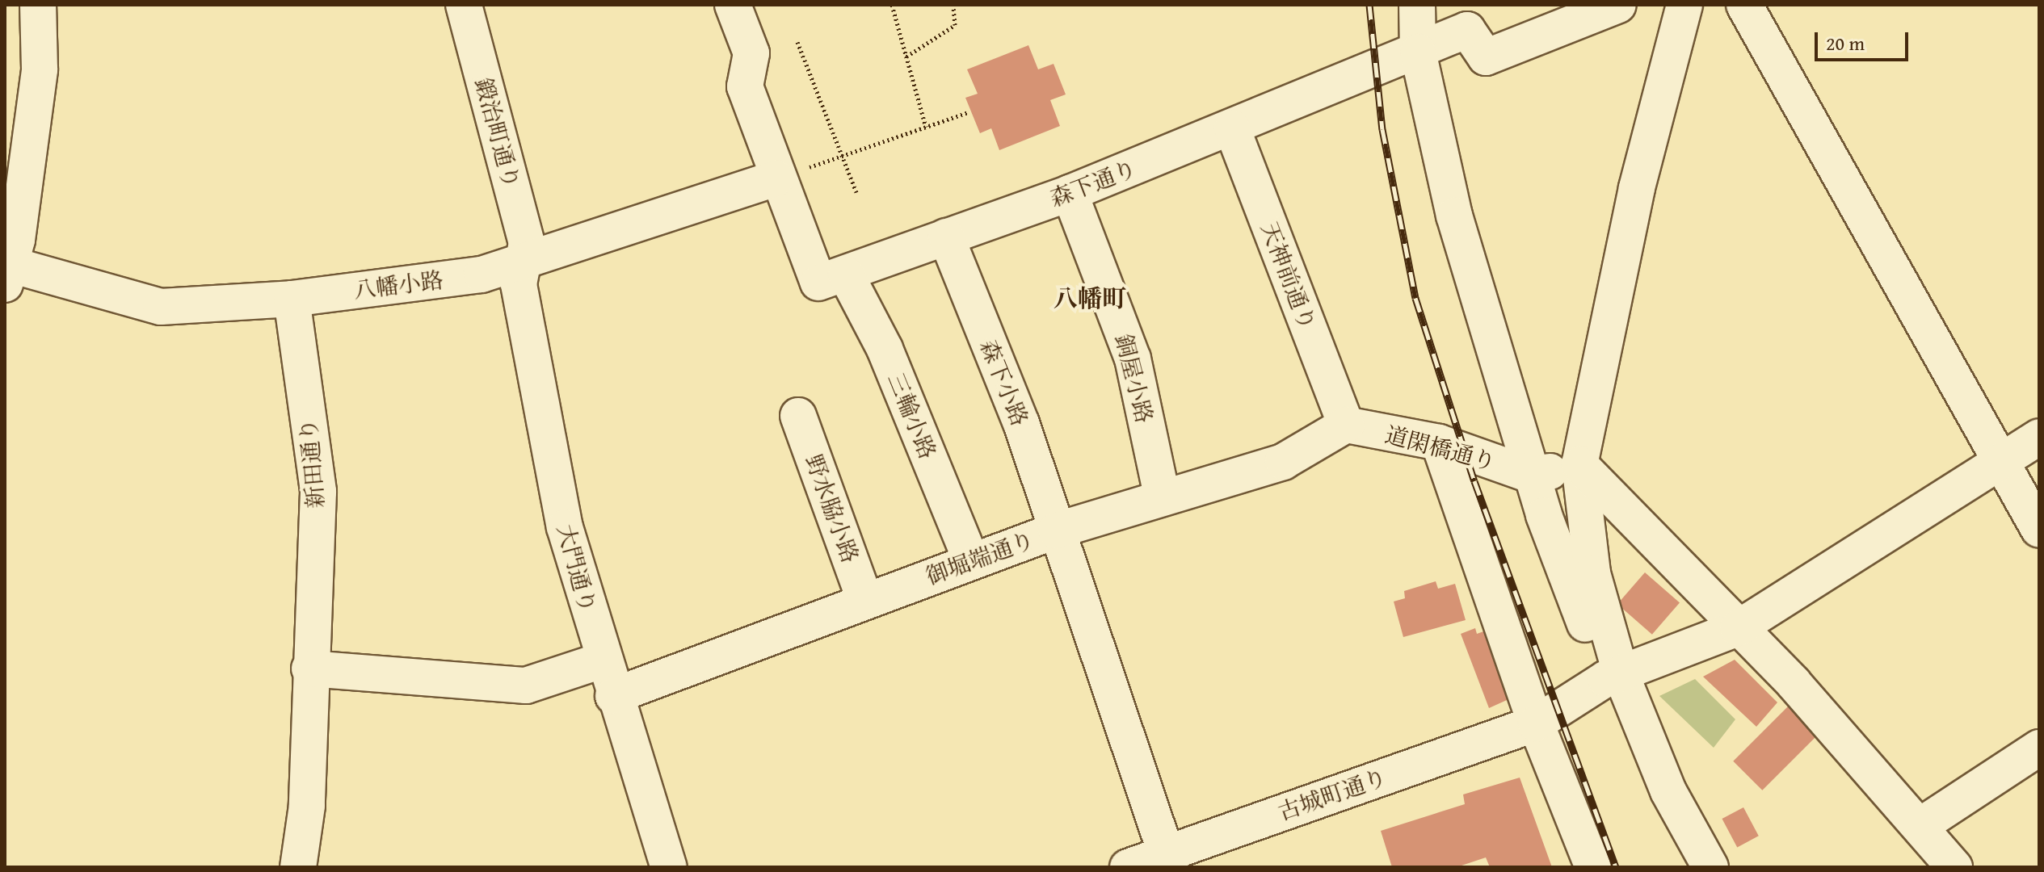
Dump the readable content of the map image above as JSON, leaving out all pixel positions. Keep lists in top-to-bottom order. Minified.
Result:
{"streets":{"street":["鍛治町通り","森下通り","天神前通り","八幡小路","銅屋小路","森下小路","三輪小路","道閑橋通り","新田通り","野水脇小路","御堀端通り","大門通り","古城町通り"]},"crossings":[["鍛治町通り","八幡小路"],["鍛治町通り","大門通り"],["森下通り","天神前通り"],["森下通り","八幡小路"],["森下通り","銅屋小路"],["森下通り","森下小路"],["森下通り","三輪小路"],["天神前通り","道閑橋通り"],["天神前通り","御堀端通り"],["八幡小路","新田通り"],["八幡小路","大門通り"],["銅屋小路","御堀端通り"],["森下小路","御堀端通り"],["森下小路","古城町通り"],["三輪小路","御堀端通り"],["道閑橋通り","御堀端通り"],["野水脇小路","御堀端通り"],["御堀端通り","大門通り"]],"districts":["八幡町"],"scale_bar":"20 m"}
